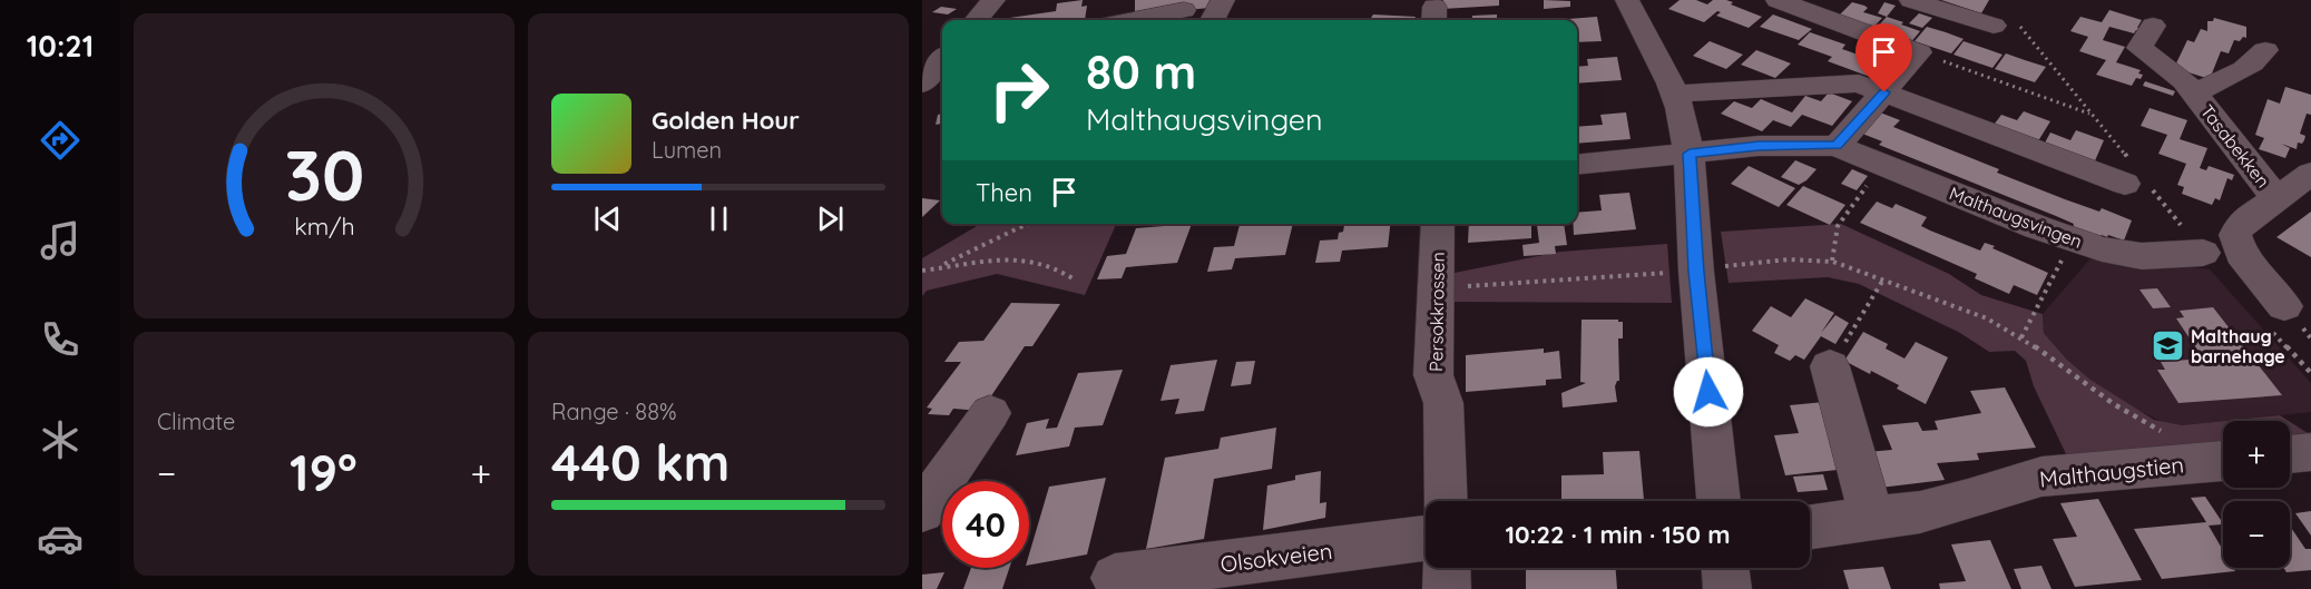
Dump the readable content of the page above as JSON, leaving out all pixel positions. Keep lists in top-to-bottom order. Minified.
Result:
{"streets":{"street":["Tasabekken","Malthaugsvingen","Persokkrossen","Malthaugstien","Olsokveien"]},"places":{"school or university":["Malthaug barnehage"]},"page":{"tabs":"10:21","turn":["80 m","Malthaugsvingen"],"song":["Golden Hour","Lumen"],"then":"Then","tile":["Climate",["Range · 88%","440 km"]],"map_buttons":["+","−"],"heat":["−","19°","+"],"limit":"40","trip":"10:22 · 1 min · 150 m","gauge":["30","km/h"]}}
